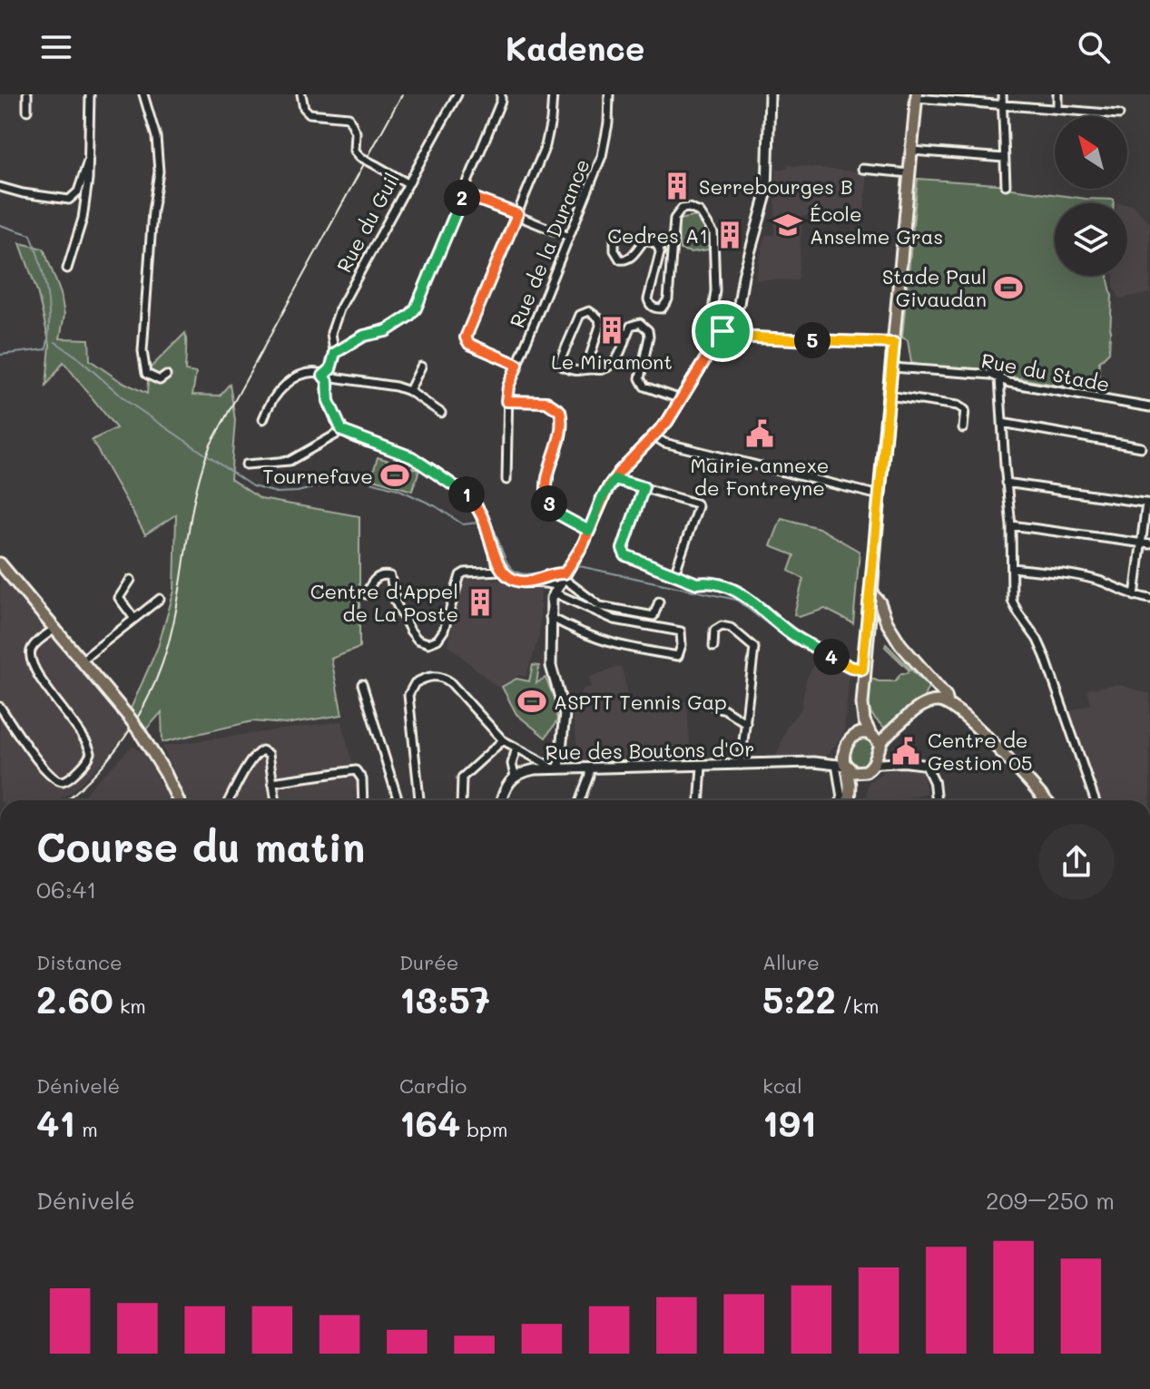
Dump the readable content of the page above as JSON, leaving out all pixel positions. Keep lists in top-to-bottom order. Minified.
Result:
{"streets":{"main road":["Rue des Boutons d'Or"],"street":["Rue du Guil","Rue de la Durance","Rue du Stade"]},"places":{"building":["Serrebourges B","Cedres A1","Le Miramont","Centre d'Appel de La Poste"],"school or university":["École Anselme Gras"],"sports":["Stade Paul Givaudan","Tournefave","ASPTT Tennis Gap"],"public building":["Mairie annexe de Fontreyne","Centre de Gestion 05"]},"north":"top left","page":{"header":"Kadence","pins":["2","5","1","3","4"],"heading":["Course du matin","06:41"],"stats":[["Distance","2.60 km"],["Durée","13:57"],["Allure","5:22 /km"],["Dénivelé","41 m"],["Cardio","164 bpm"],["kcal","191"]],"chart":["Dénivelé","209–250 m"]}}
